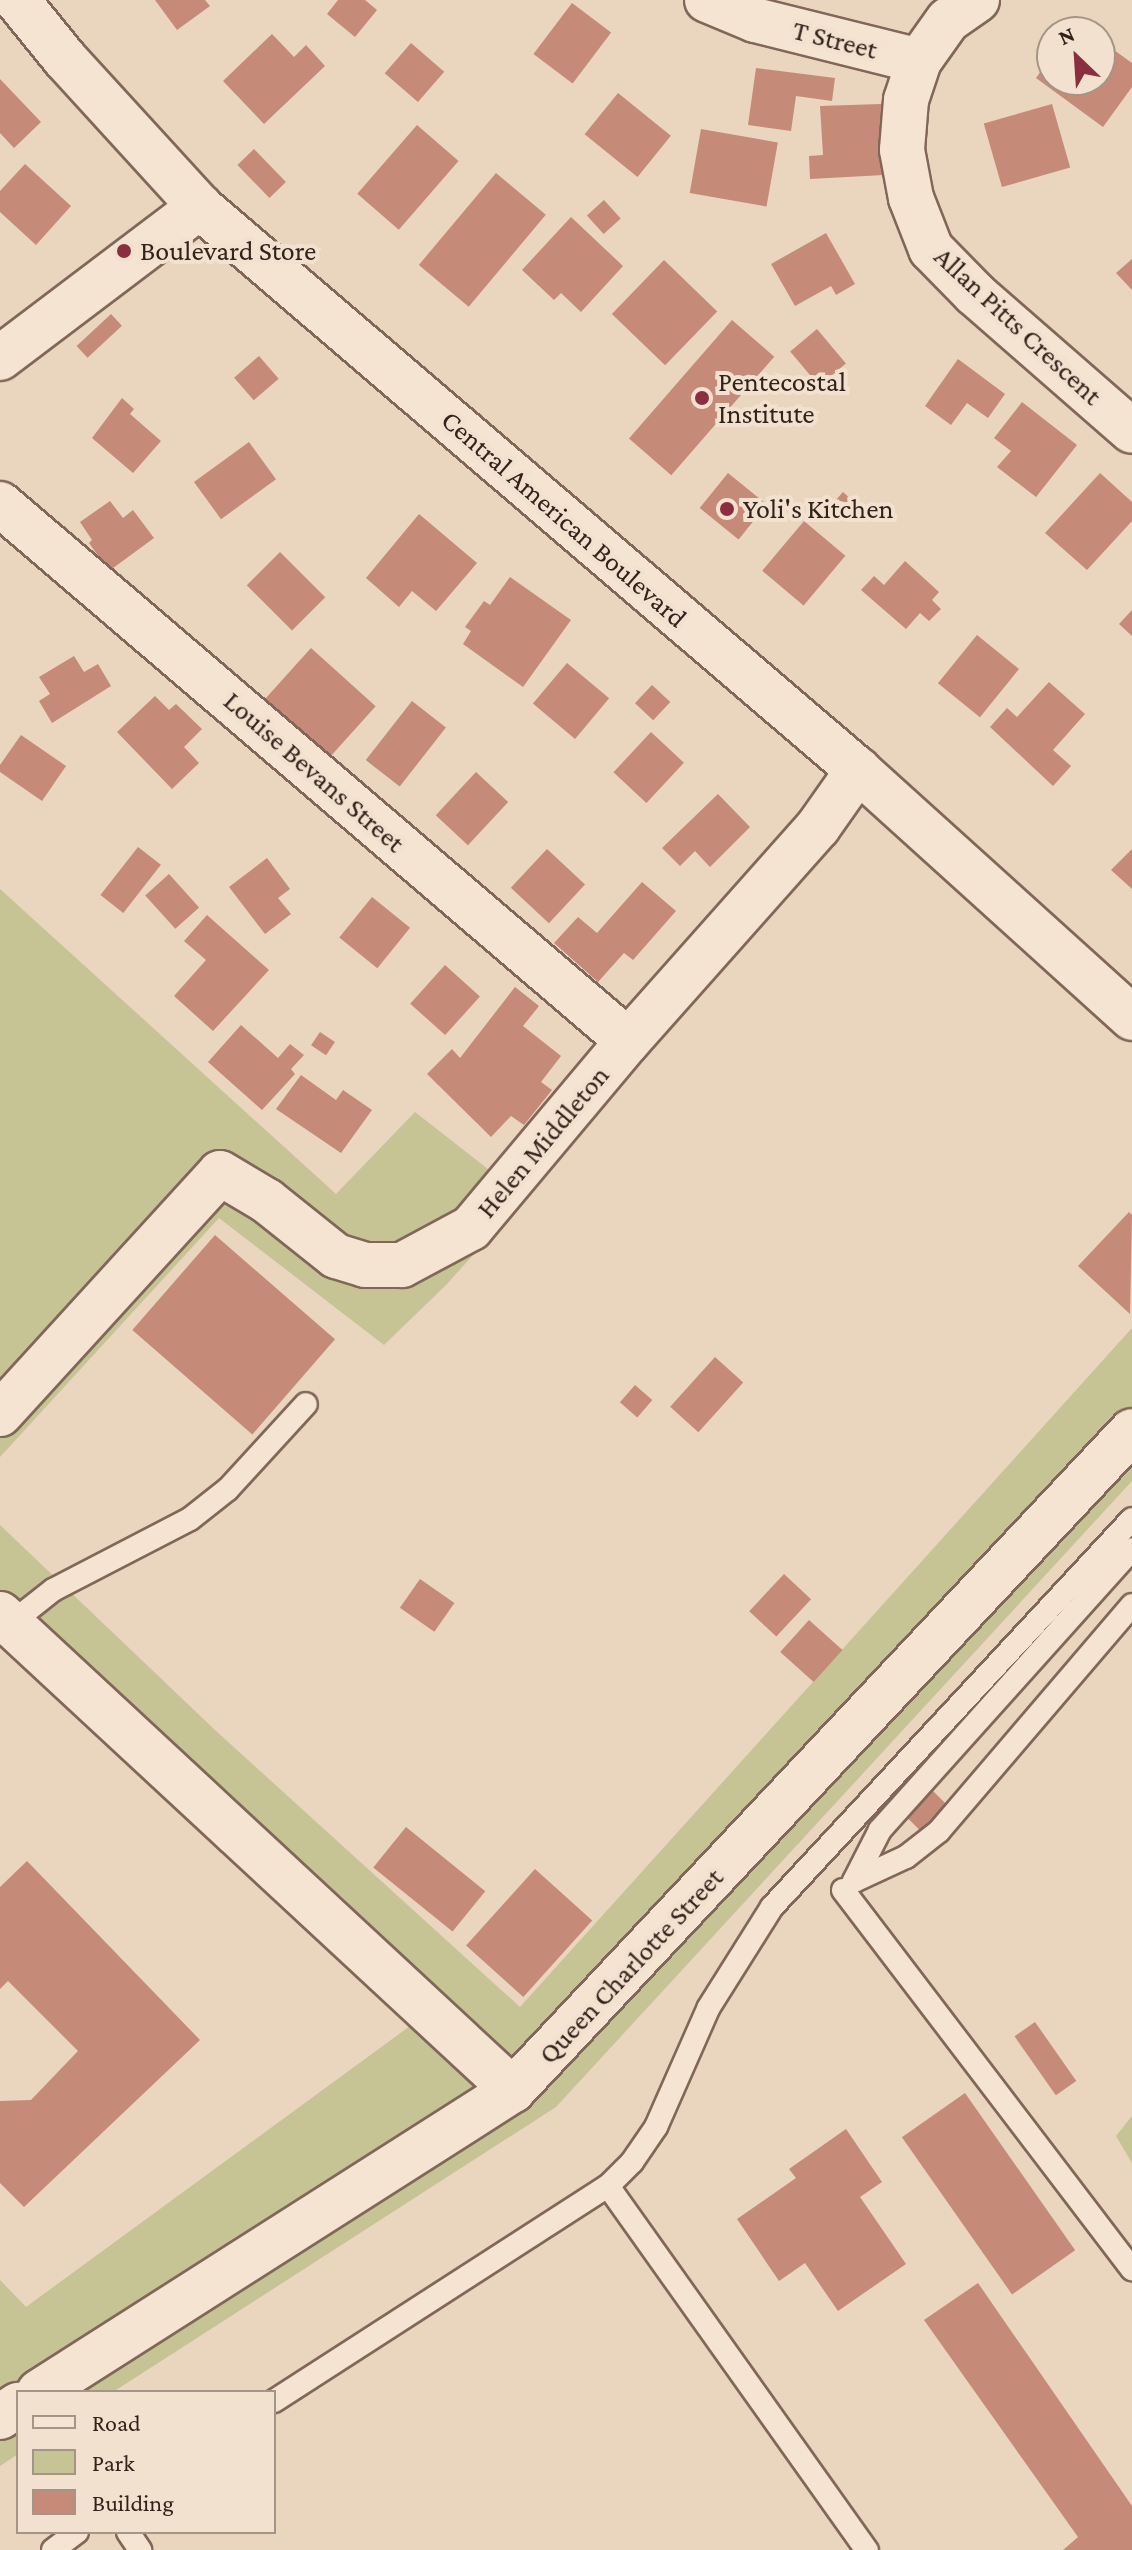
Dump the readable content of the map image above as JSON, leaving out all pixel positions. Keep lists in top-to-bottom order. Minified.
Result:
{"streets":{"street":["T Street","Allan Pitts Crescent","Central American Boulevard","Louise Bevans Street","Helen Middleton","Queen Charlotte Street"]},"crossings":[["T Street","Allan Pitts Crescent"],["Central American Boulevard","Helen Middleton"],["Louise Bevans Street","Helen Middleton"]],"places":["Boulevard Store","Pentecostal Institute","Yoli's Kitchen"],"legend":["Road","Park","Building"],"north":"top left"}
